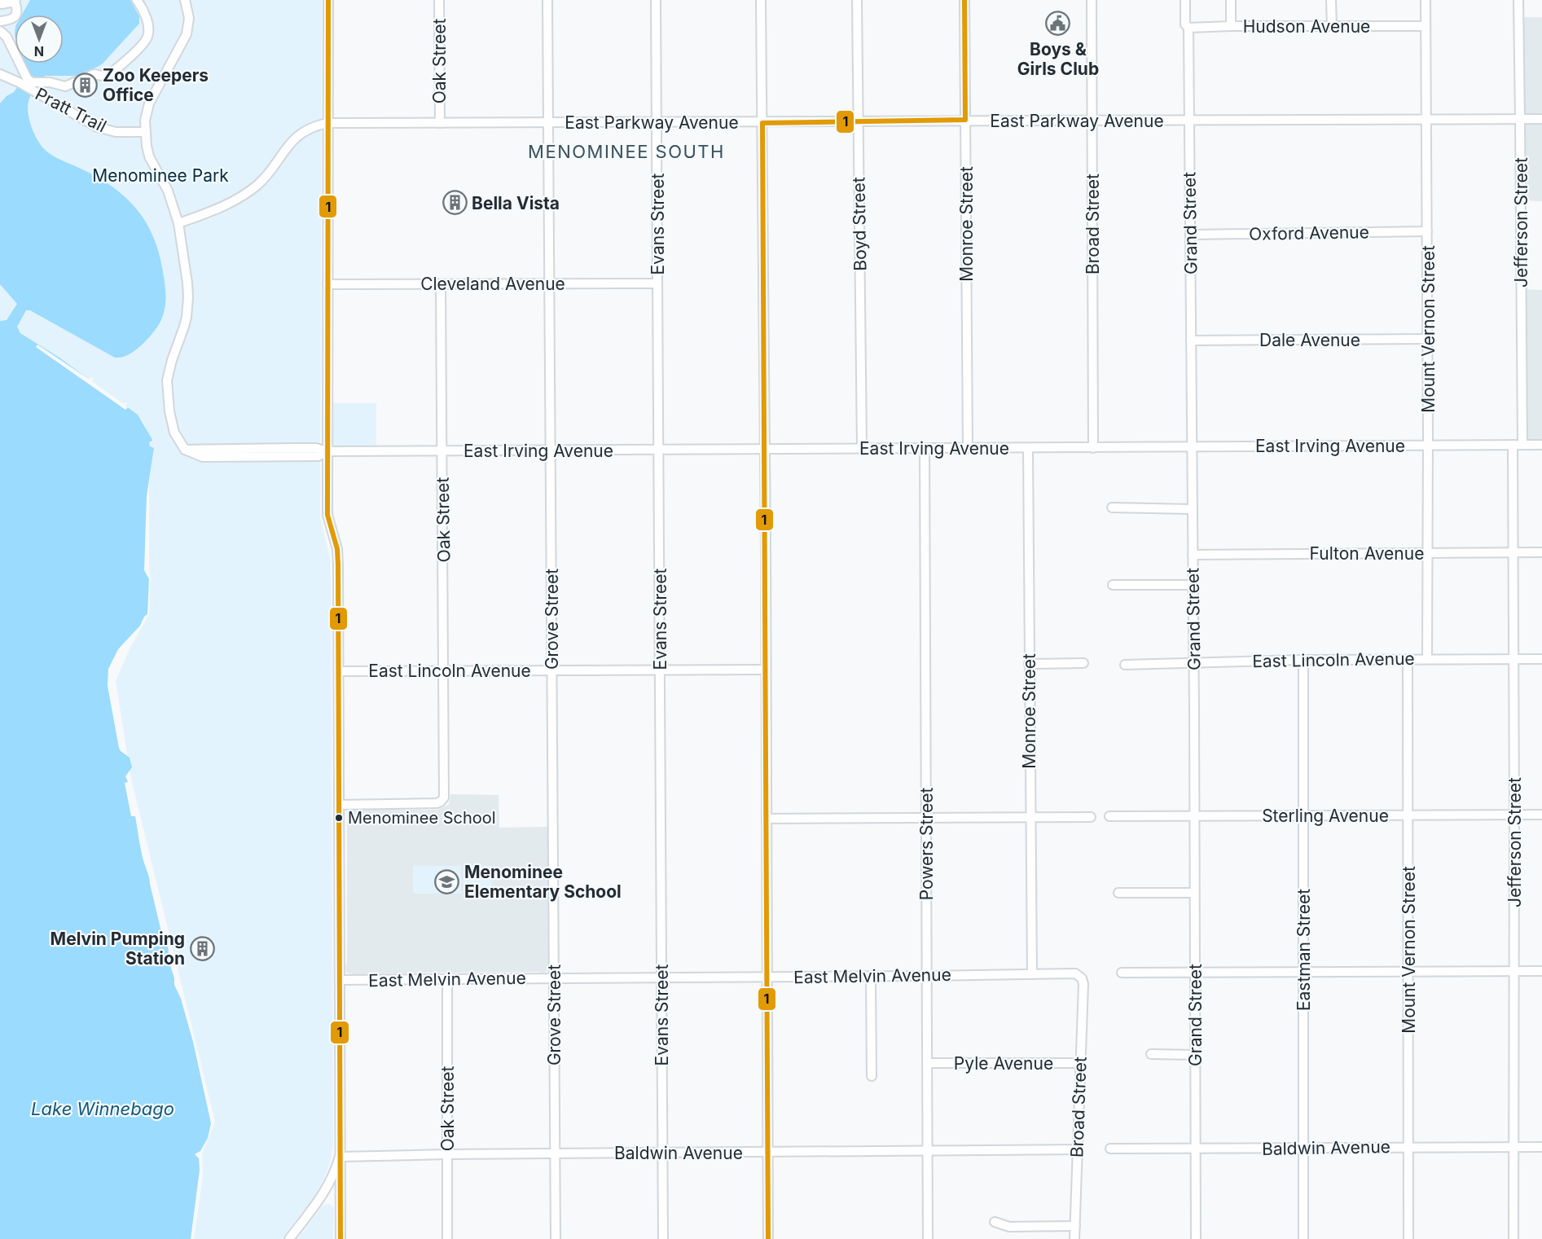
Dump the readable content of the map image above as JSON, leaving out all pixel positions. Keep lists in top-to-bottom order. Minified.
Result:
{"streets":{"street":["Hudson Avenue","Oak Street","Pratt Trail","East Parkway Avenue","Jefferson Street","Grand Street","Evans Street","Boyd Street","Monroe Street","Broad Street","Oxford Avenue","Cleveland Avenue","Mount Vernon Street","Dale Avenue","East Irving Avenue","Fulton Avenue","Grove Street","East Lincoln Avenue","Sterling Avenue","Powers Street","Eastman Street","East Melvin Avenue","Pyle Avenue","Baldwin Avenue"]},"crossings":[["Hudson Avenue","Grand Street"],["Hudson Avenue","Mount Vernon Street"],["Oak Street","East Parkway Avenue"],["Oak Street","Cleveland Avenue"],["Oak Street","East Irving Avenue"],["Oak Street","East Lincoln Avenue"],["Oak Street","East Melvin Avenue"],["Oak Street","Baldwin Avenue"],["East Parkway Avenue","Jefferson Street"],["East Parkway Avenue","Grand Street"],["East Parkway Avenue","Evans Street"],["East Parkway Avenue","Boyd Street"],["East Parkway Avenue","Monroe Street"],["East Parkway Avenue","Broad Street"],["East Parkway Avenue","Mount Vernon Street"],["East Parkway Avenue","East Irving Avenue"],["East Parkway Avenue","Grove Street"],["Jefferson Street","East Irving Avenue"],["Jefferson Street","Fulton Avenue"],["Jefferson Street","East Lincoln Avenue"],["Jefferson Street","Sterling Avenue"],["Jefferson Street","Baldwin Avenue"],["Grand Street","Oxford Avenue"],["Grand Street","Dale Avenue"],["Grand Street","East Irving Avenue"],["Grand Street","Fulton Avenue"],["Grand Street","East Lincoln Avenue"],["Grand Street","Sterling Avenue"],["Grand Street","Baldwin Avenue"],["Evans Street","Cleveland Avenue"],["Evans Street","East Irving Avenue"],["Evans Street","East Lincoln Avenue"],["Evans Street","East Melvin Avenue"],["Evans Street","Baldwin Avenue"],["Boyd Street","East Irving Avenue"],["Monroe Street","East Irving Avenue"],["Monroe Street","East Melvin Avenue"],["Broad Street","East Irving Avenue"],["Broad Street","East Melvin Avenue"],["Broad Street","Pyle Avenue"],["Broad Street","Baldwin Avenue"],["Oxford Avenue","Mount Vernon Street"],["Cleveland Avenue","Grove Street"],["Mount Vernon Street","Dale Avenue"],["Mount Vernon Street","East Irving Avenue"],["Mount Vernon Street","Fulton Avenue"],["Mount Vernon Street","East Lincoln Avenue"],["Mount Vernon Street","Sterling Avenue"],["Mount Vernon Street","Baldwin Avenue"],["East Irving Avenue","Grove Street"],["East Irving Avenue","Powers Street"],["Grove Street","East Lincoln Avenue"],["Grove Street","East Melvin Avenue"],["Grove Street","Baldwin Avenue"],["East Lincoln Avenue","Eastman Street"],["Sterling Avenue","Eastman Street"],["Powers Street","East Melvin Avenue"],["Powers Street","Pyle Avenue"],["Powers Street","Baldwin Avenue"],["Eastman Street","Baldwin Avenue"]],"districts":["MENOMINEE SOUTH"],"water":["Lake Winnebago"],"parks":["Menominee Park"],"places":{"public building":["Boys & Girls Club"],"building":["Zoo Keepers Office","Bella Vista","Melvin Pumping Station"],"other":["Menominee School"],"school or university":["Menominee Elementary School"]},"lines":["transit line 1"],"north":"bottom"}
